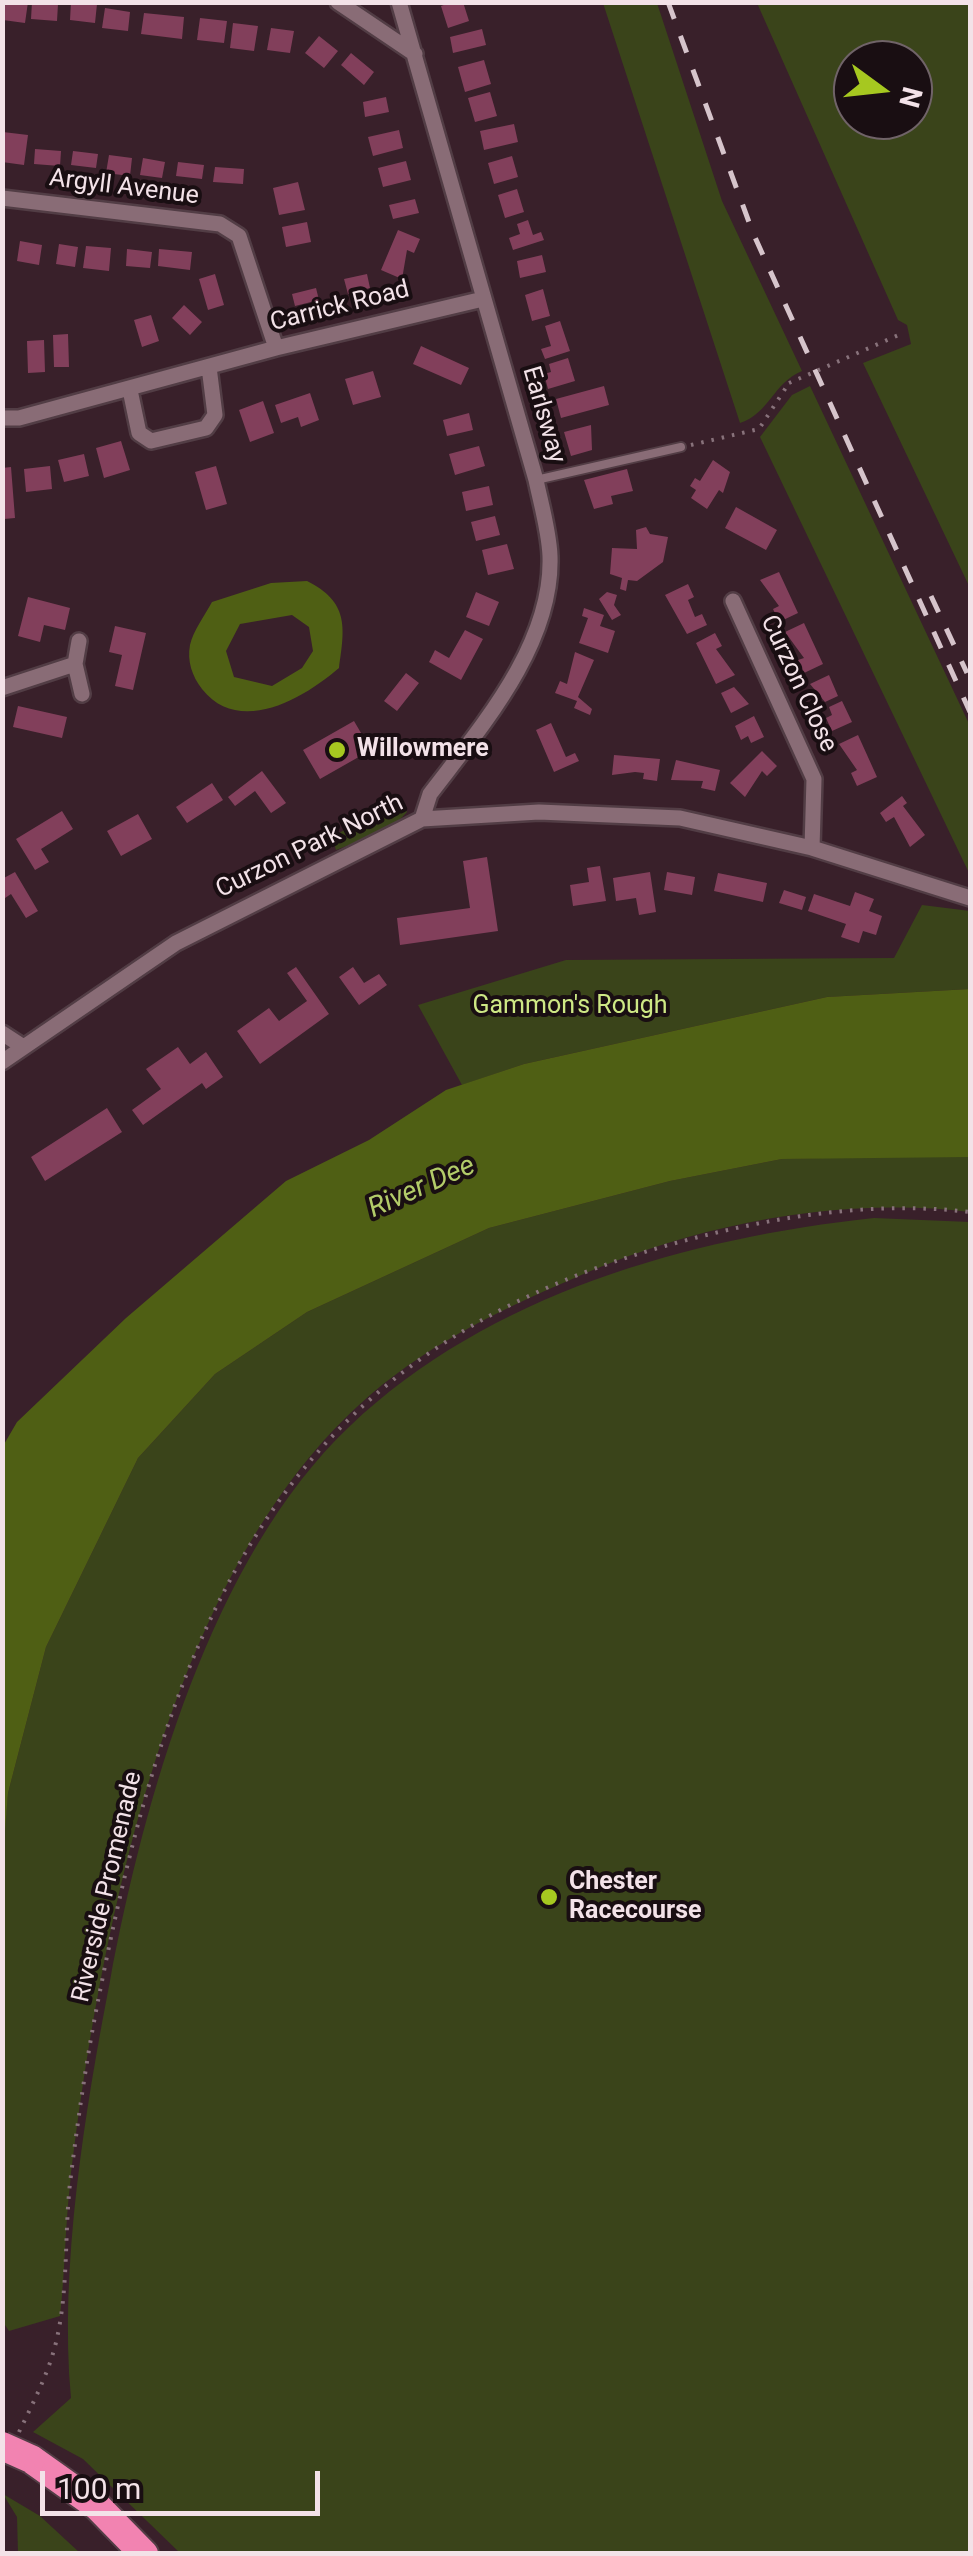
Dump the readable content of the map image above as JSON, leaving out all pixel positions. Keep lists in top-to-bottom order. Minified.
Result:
{"streets":{"street":["Argyll Avenue","Carrick Road","Earlsway","Curzon Close","Curzon Park North"],"path":["Riverside Promenade"]},"crossings":[["Argyll Avenue","Carrick Road"],["Carrick Road","Earlsway"],["Earlsway","Curzon Park North"],["Curzon Close","Curzon Park North"]],"water":["River Dee"],"parks":["Gammon's Rough"],"places":["Willowmere","Chester Racecourse"],"scale_bar":"100 m","north":"right"}
